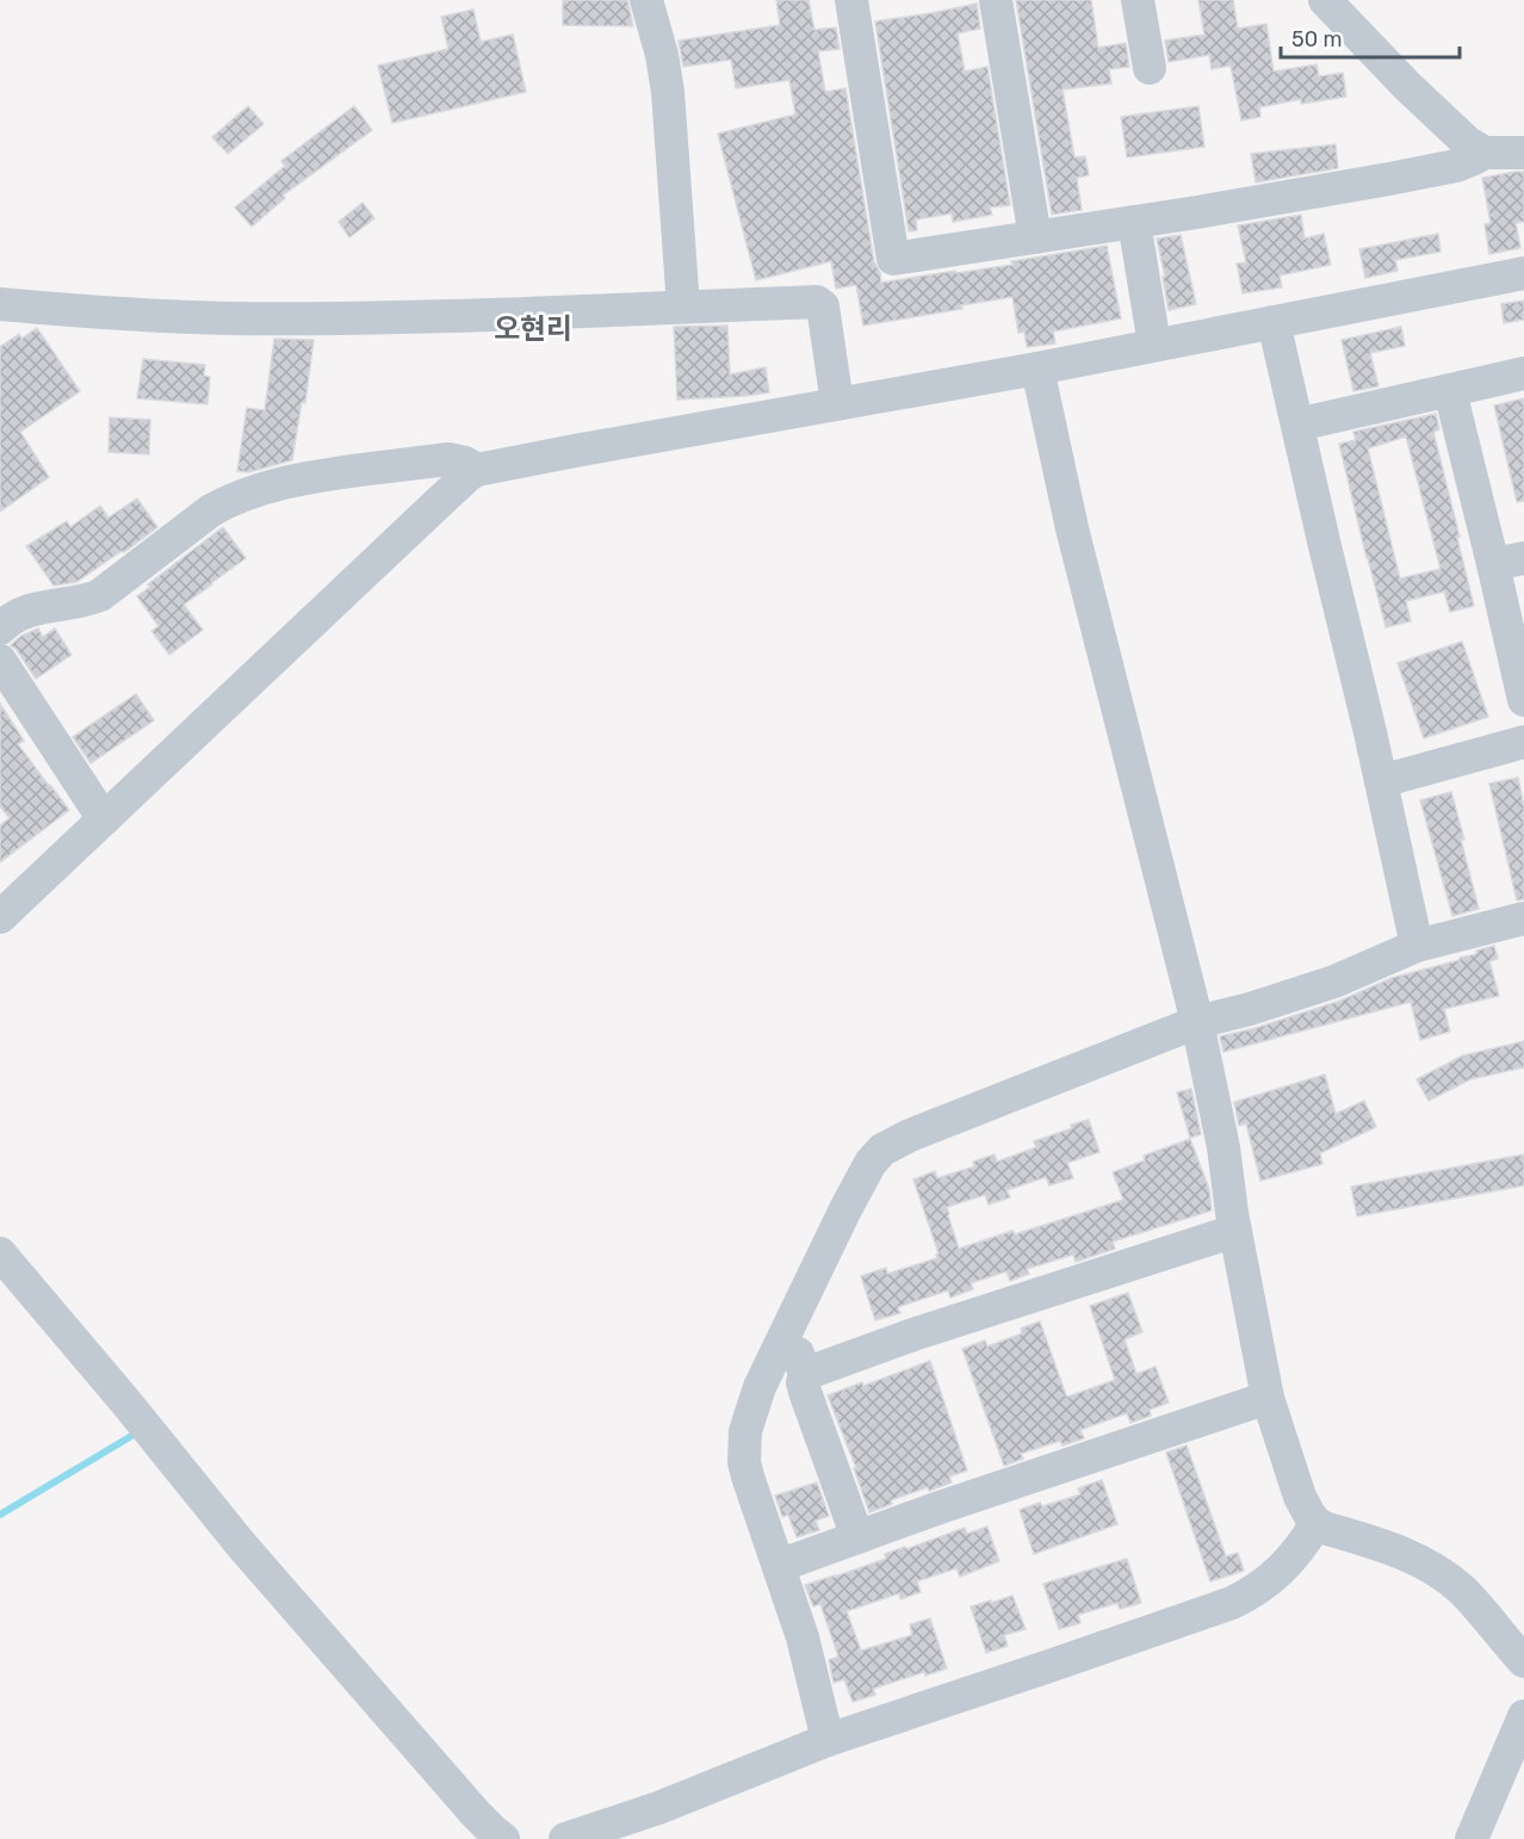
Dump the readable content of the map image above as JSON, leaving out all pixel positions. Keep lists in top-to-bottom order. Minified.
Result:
{"districts":["오현리"],"scale_bar":"50 m"}
